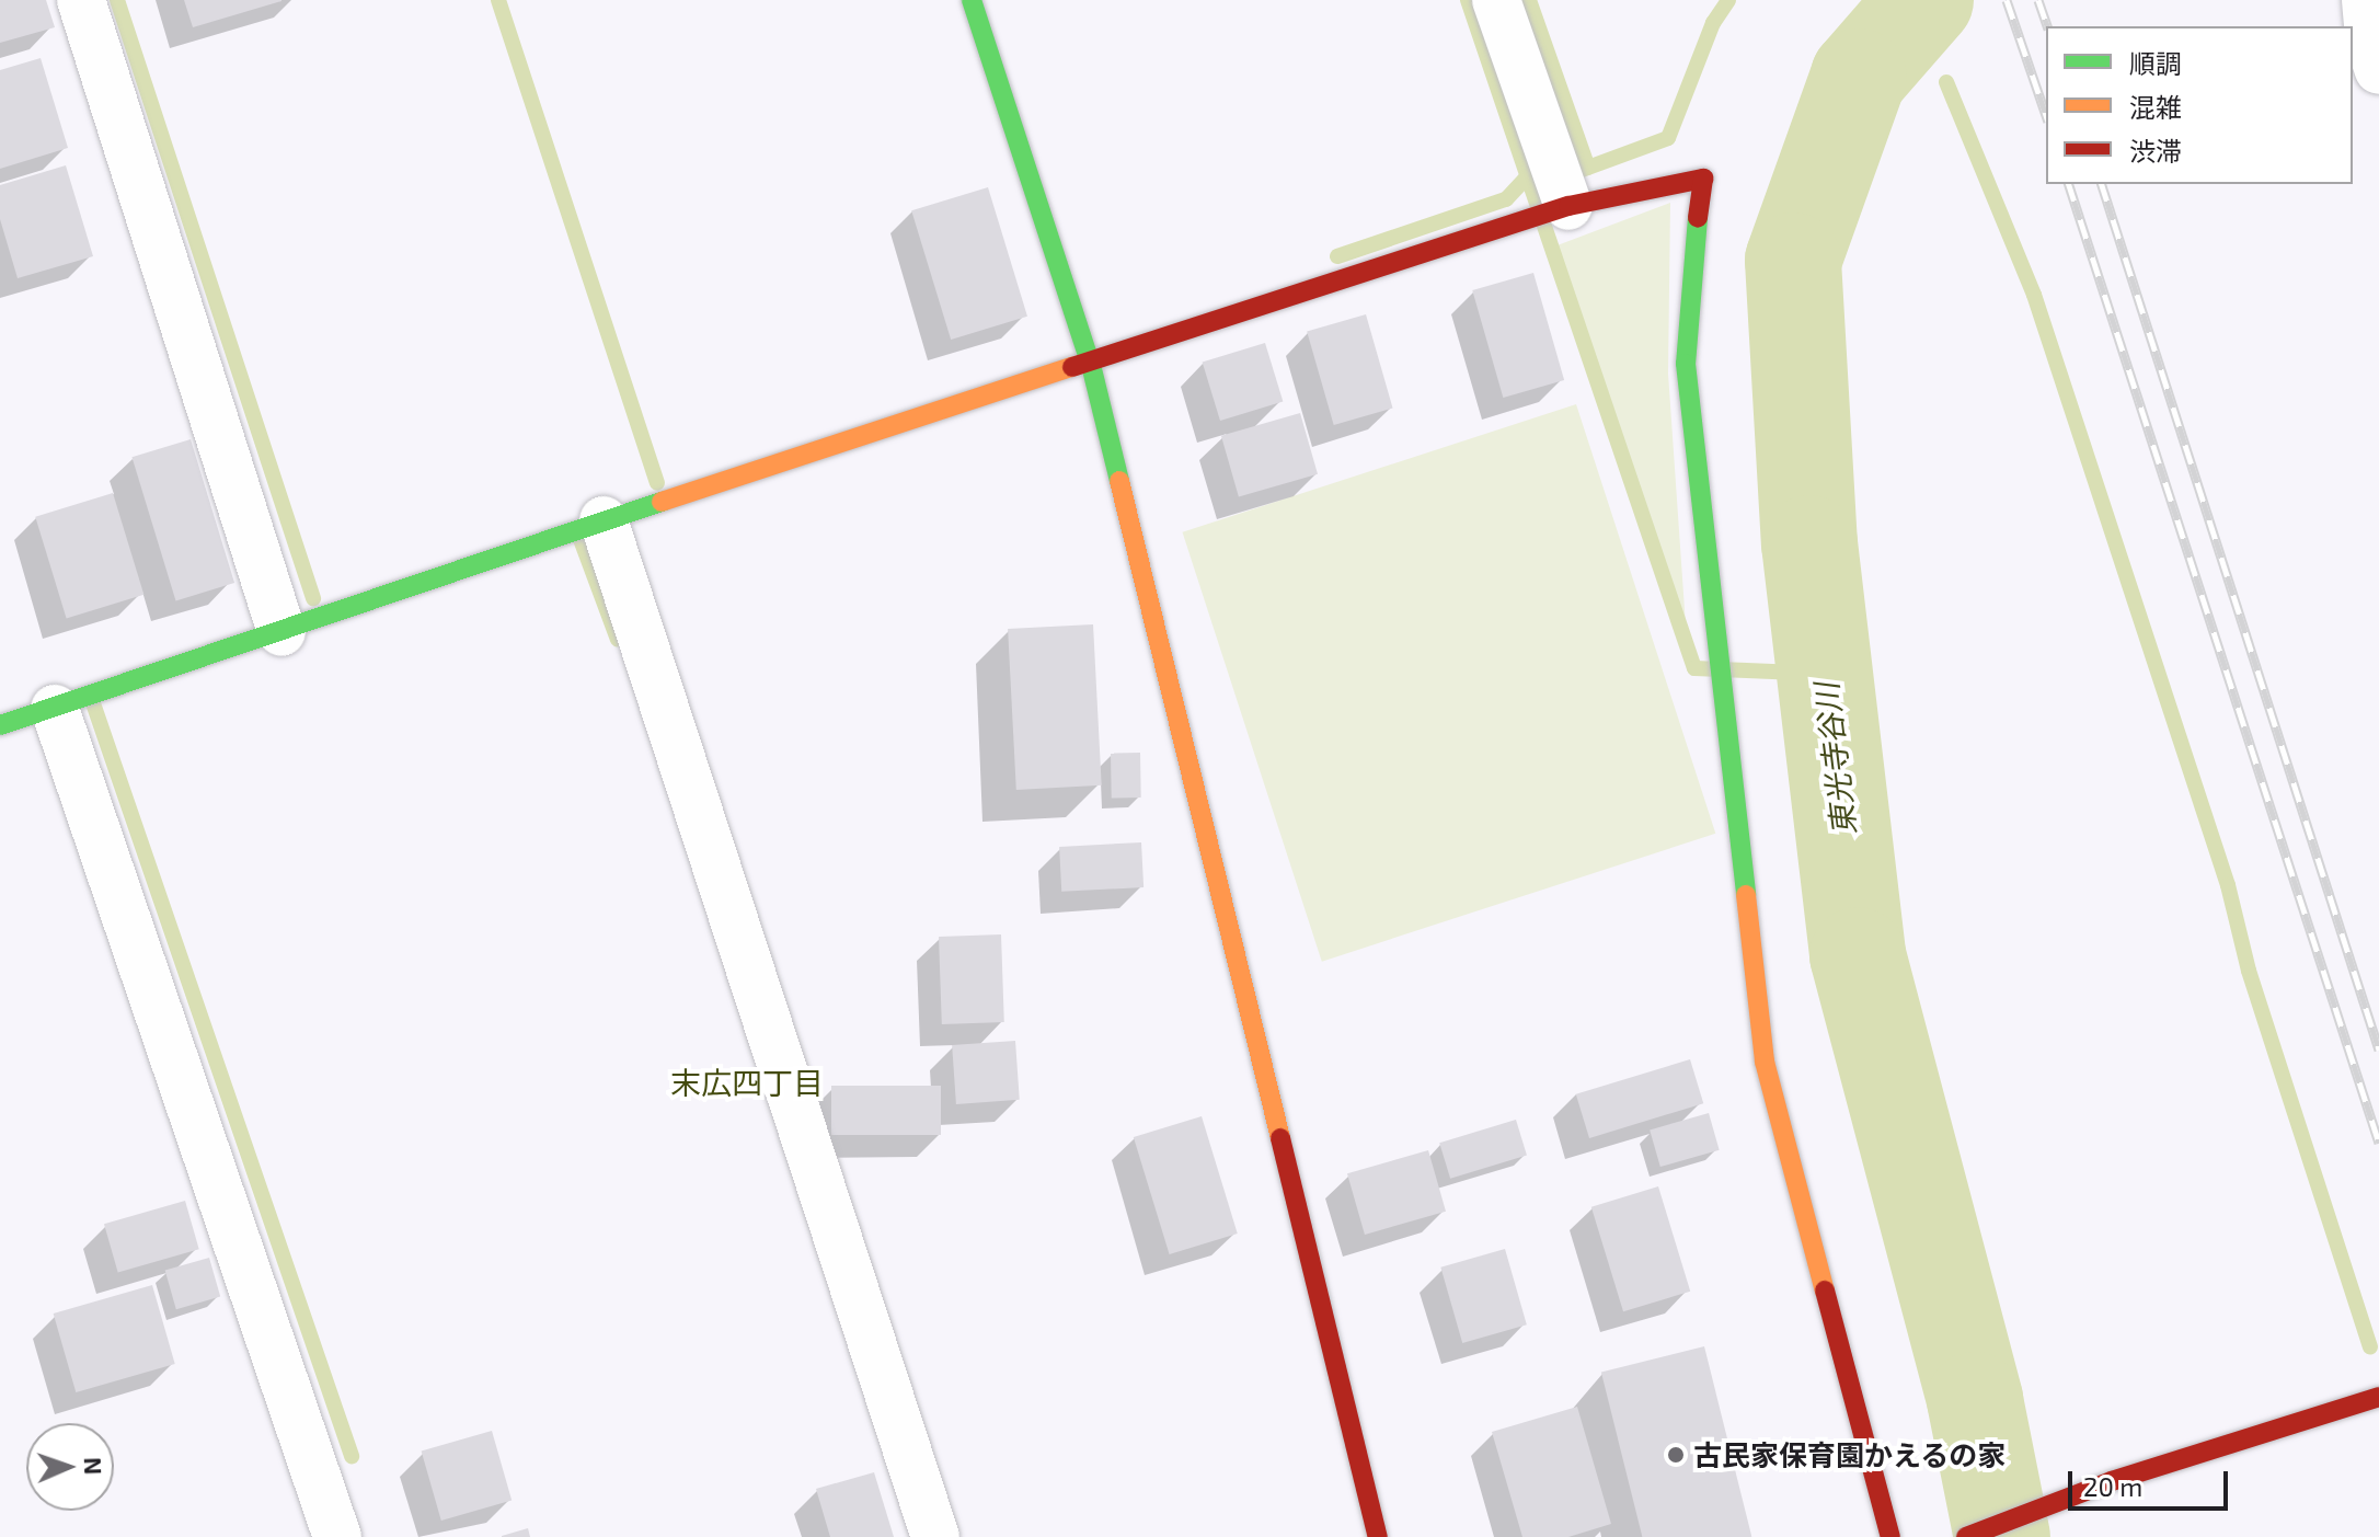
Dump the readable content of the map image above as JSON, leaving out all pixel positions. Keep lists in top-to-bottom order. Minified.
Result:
{"districts":["末広四丁目"],"water":["東光寺谷川"],"places":["古民家保育園かえるの家"],"legend":["順調","混雑","渋滞"],"scale_bar":"20 m","north":"right"}
